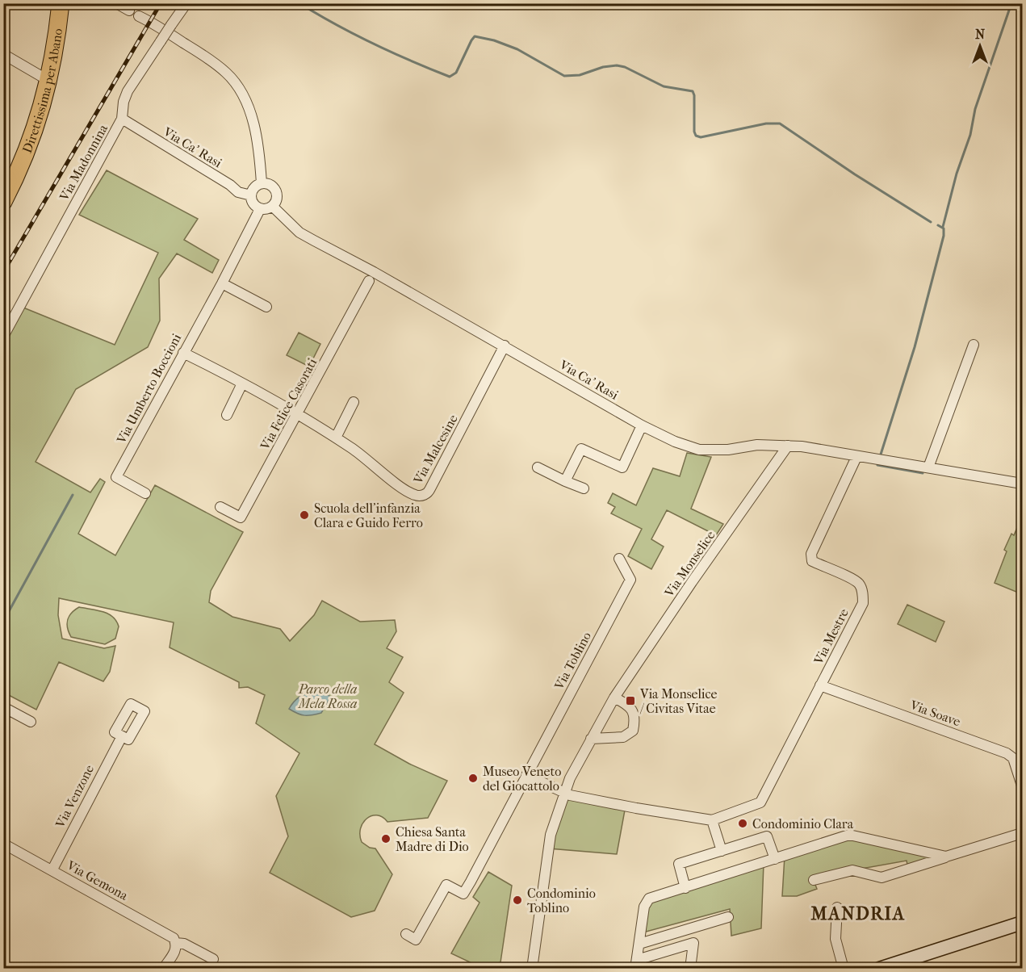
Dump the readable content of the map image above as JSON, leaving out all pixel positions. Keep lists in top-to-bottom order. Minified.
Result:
{"streets":{"highway":["Direttissima per Abano"],"street":["Via Ca' Rasi","Via Madonnina","Via Umberto Boccioni","Via Felice Casorati","Via Malcesine","Via Monselice","Via Mestre","Via Toblino","Via Soave","Via Venzone","Via Gemona"]},"crossings":[["Via Ca' Rasi","Via Madonnina"],["Via Ca' Rasi","Via Umberto Boccioni"],["Via Ca' Rasi","Via Malcesine"],["Via Ca' Rasi","Via Monselice"],["Via Ca' Rasi","Via Mestre"],["Via Umberto Boccioni","Via Malcesine"],["Via Felice Casorati","Via Malcesine"],["Via Monselice","Via Mestre"],["Via Mestre","Via Soave"],["Via Venzone","Via Gemona"]],"districts":["MANDRIA"],"parks":["Parco della Mela Rossa"],"places":{"other":["Scuola dell'infanzia Clara e Guido Ferro","Museo Veneto del Giocattolo","Condominio Clara","Chiesa Santa Madre di Dio","Condominio Toblino"],"transit":["Via Monselice / Civitas Vitae"]},"north":"top"}
